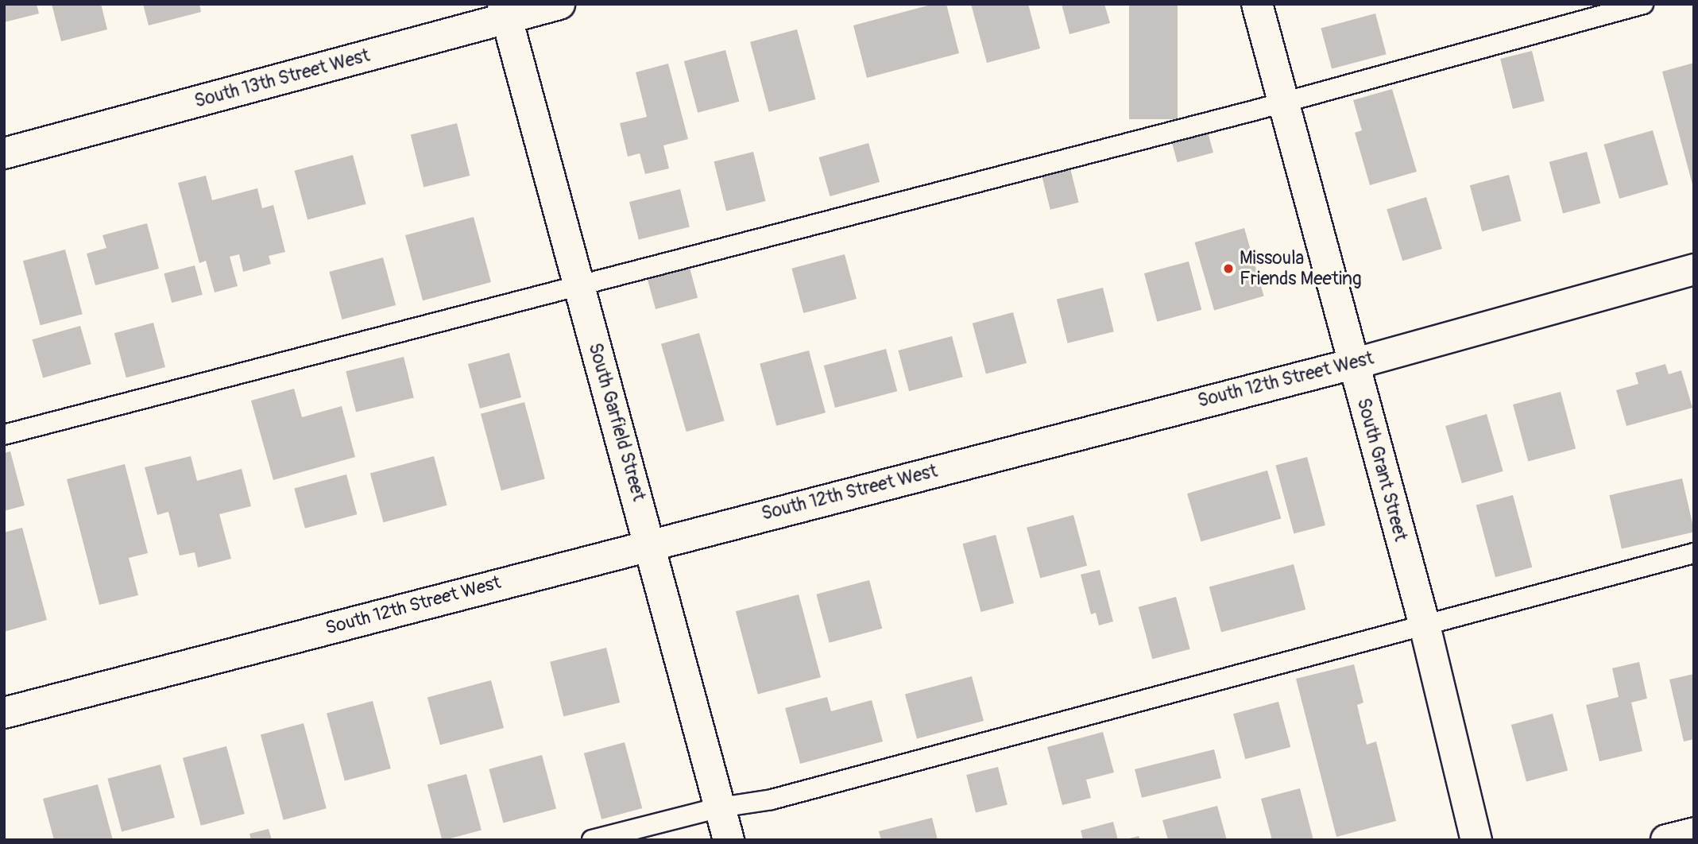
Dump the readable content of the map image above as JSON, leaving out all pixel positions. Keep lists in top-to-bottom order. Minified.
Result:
{"streets":{"street":["South 13th Street West","South 12th Street West","South Garfield Street","South Grant Street"]},"crossings":[["South 13th Street West","South Garfield Street"],["South 12th Street West","South Garfield Street"],["South 12th Street West","South Grant Street"]],"places":["Missoula Friends Meeting"]}
